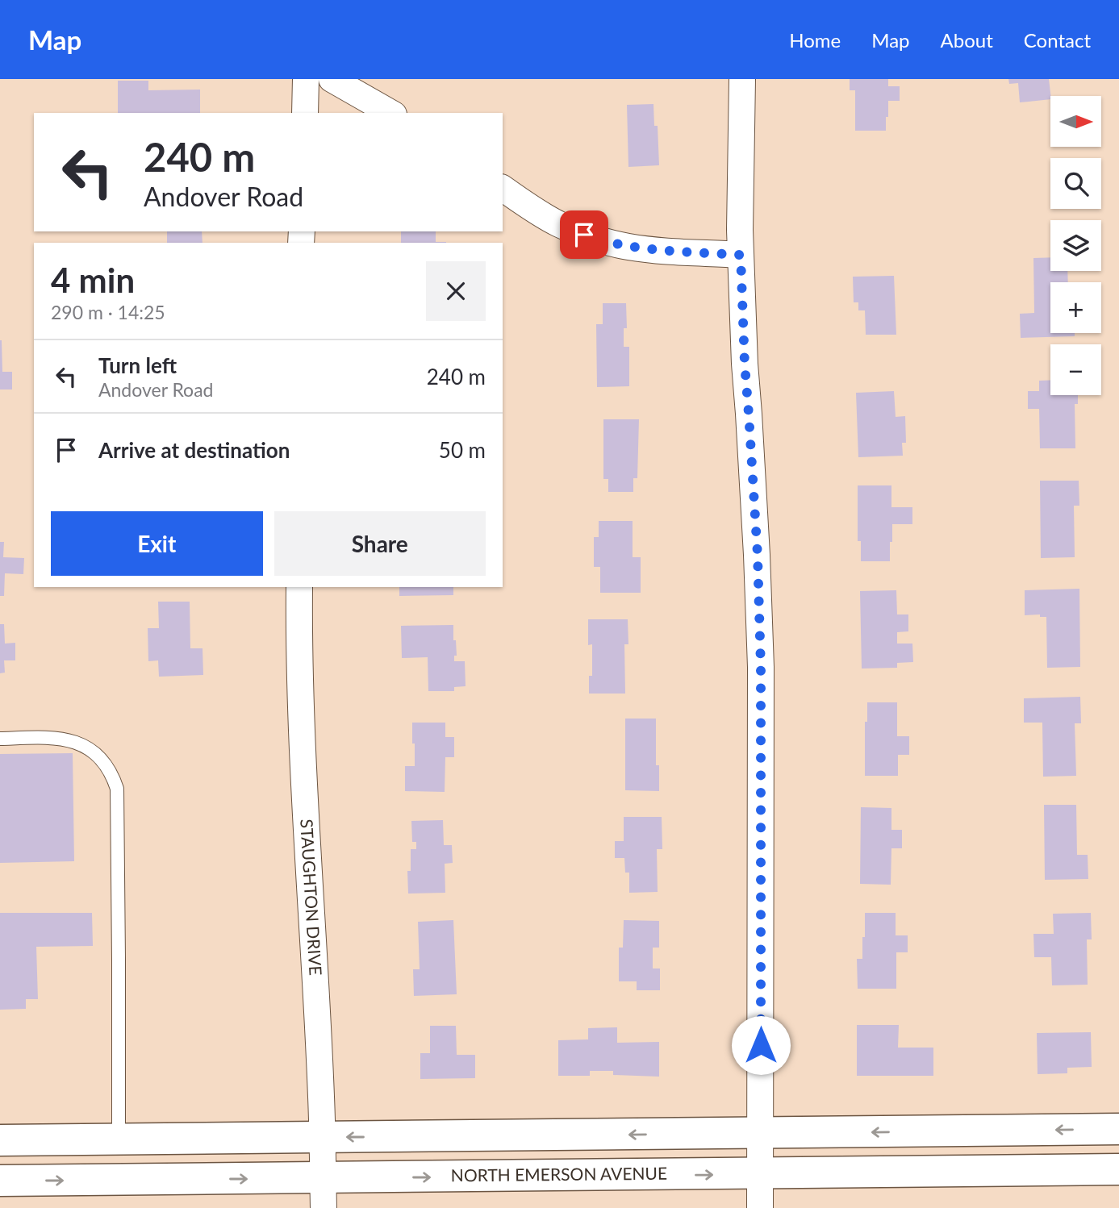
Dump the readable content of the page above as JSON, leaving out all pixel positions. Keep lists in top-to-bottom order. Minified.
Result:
{"streets":{"main road":["NORTH EMERSON AVENUE"],"street":["STAUGHTON DRIVE"]},"crossings":[["STAUGHTON DRIVE","NORTH EMERSON AVENUE"]],"north":"right","page":{"header":"Map","nav":["Home","Map","About","Contact"],"map_buttons":["+","−"],"turn":["240 m","Andover Road"],"heading":["4 min","290 m · 14:25"],"list":[{"name":"Turn left","note":"Andover Road","value":"240 m"},{"name":"Arrive at destination","value":"50 m"}],"buttons":["Exit","Share"]}}
